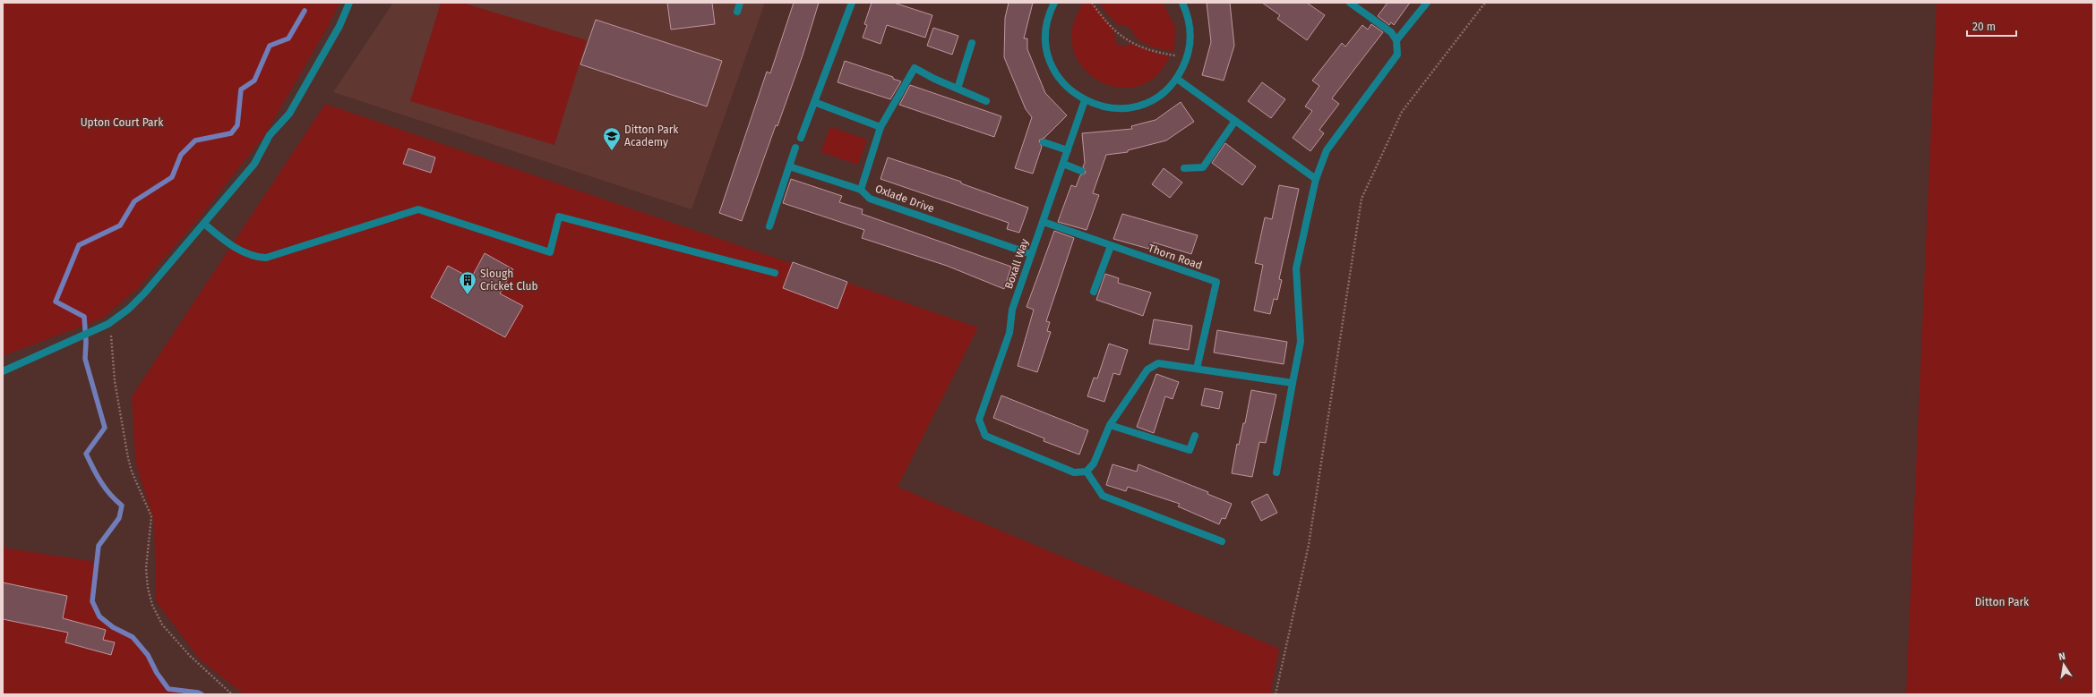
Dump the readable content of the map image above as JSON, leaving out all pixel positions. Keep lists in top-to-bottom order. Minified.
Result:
{"streets":{"street":["Oxlade Drive","Thorn Road","Boxall Way"]},"crossings":[["Oxlade Drive","Boxall Way"],["Thorn Road","Boxall Way"]],"parks":["Upton Court Park","Ditton Park"],"places":{"school or university":["Ditton Park Academy"],"building":["Slough Cricket Club"]},"scale_bar":"20 m","north":"top"}
